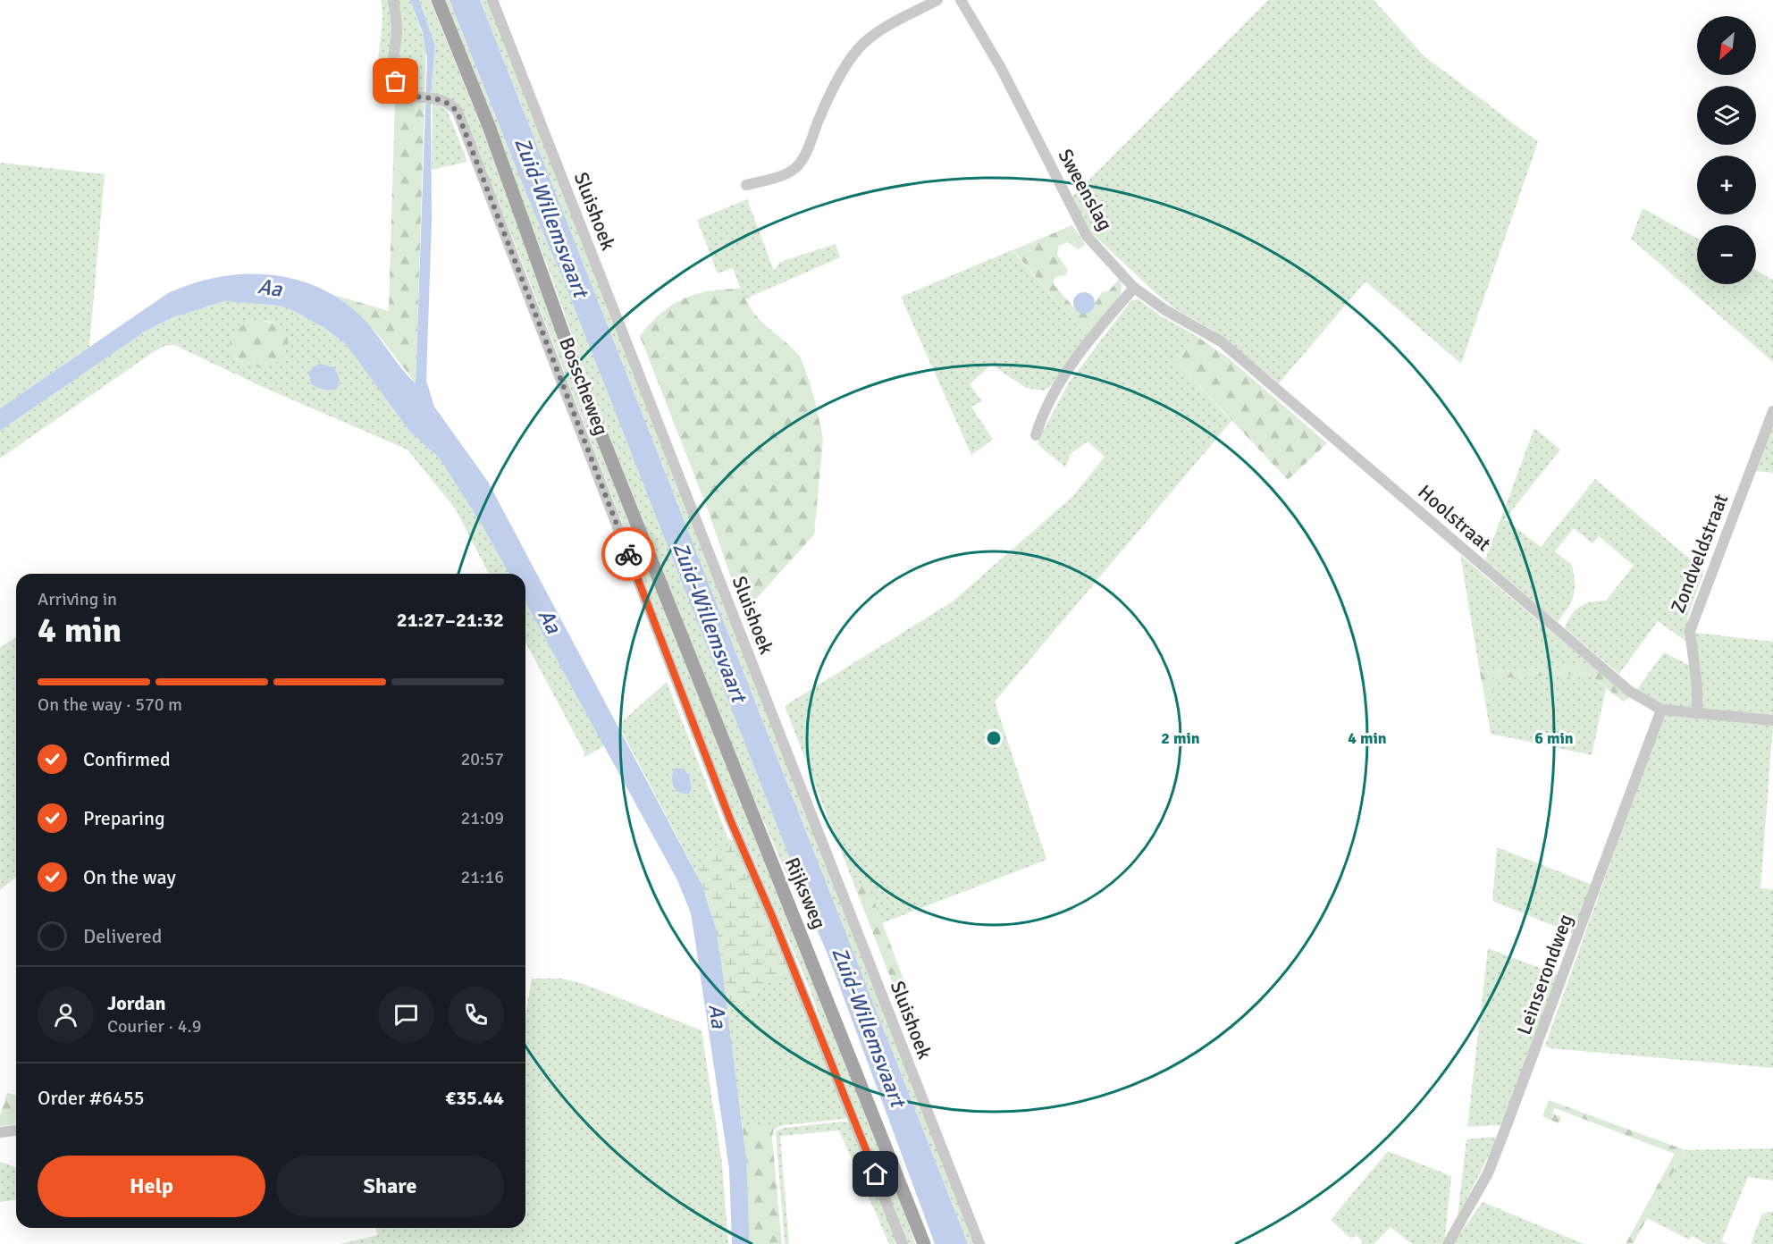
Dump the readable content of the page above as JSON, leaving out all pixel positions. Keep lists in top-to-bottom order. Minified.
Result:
{"streets":{"main road":["Bosscheweg","Rijksweg"],"street":["Sweenslag","Sluishoek","Hoolstraat","Zondveldstraat","Leinserondweg"]},"crossings":[["Sweenslag","Hoolstraat"],["Bosscheweg","Rijksweg"],["Hoolstraat","Zondveldstraat"],["Hoolstraat","Leinserondweg"]],"water":["Zuid-Willemsvaart","Aa"],"north":"bottom left","page":{"map_buttons":["+","−"],"heading":["4 min","Arriving in","21:27–21:32"],"panel":["Jordan","Courier · 4.9","Order #6455","€35.44"],"bar":"On the way · 570 m","list":[["Confirmed","20:57"],["Preparing","21:09"],["On the way","21:16"],"Delivered"],"buttons":["Help","Share"]},"rings":["2 min","4 min","6 min"]}
